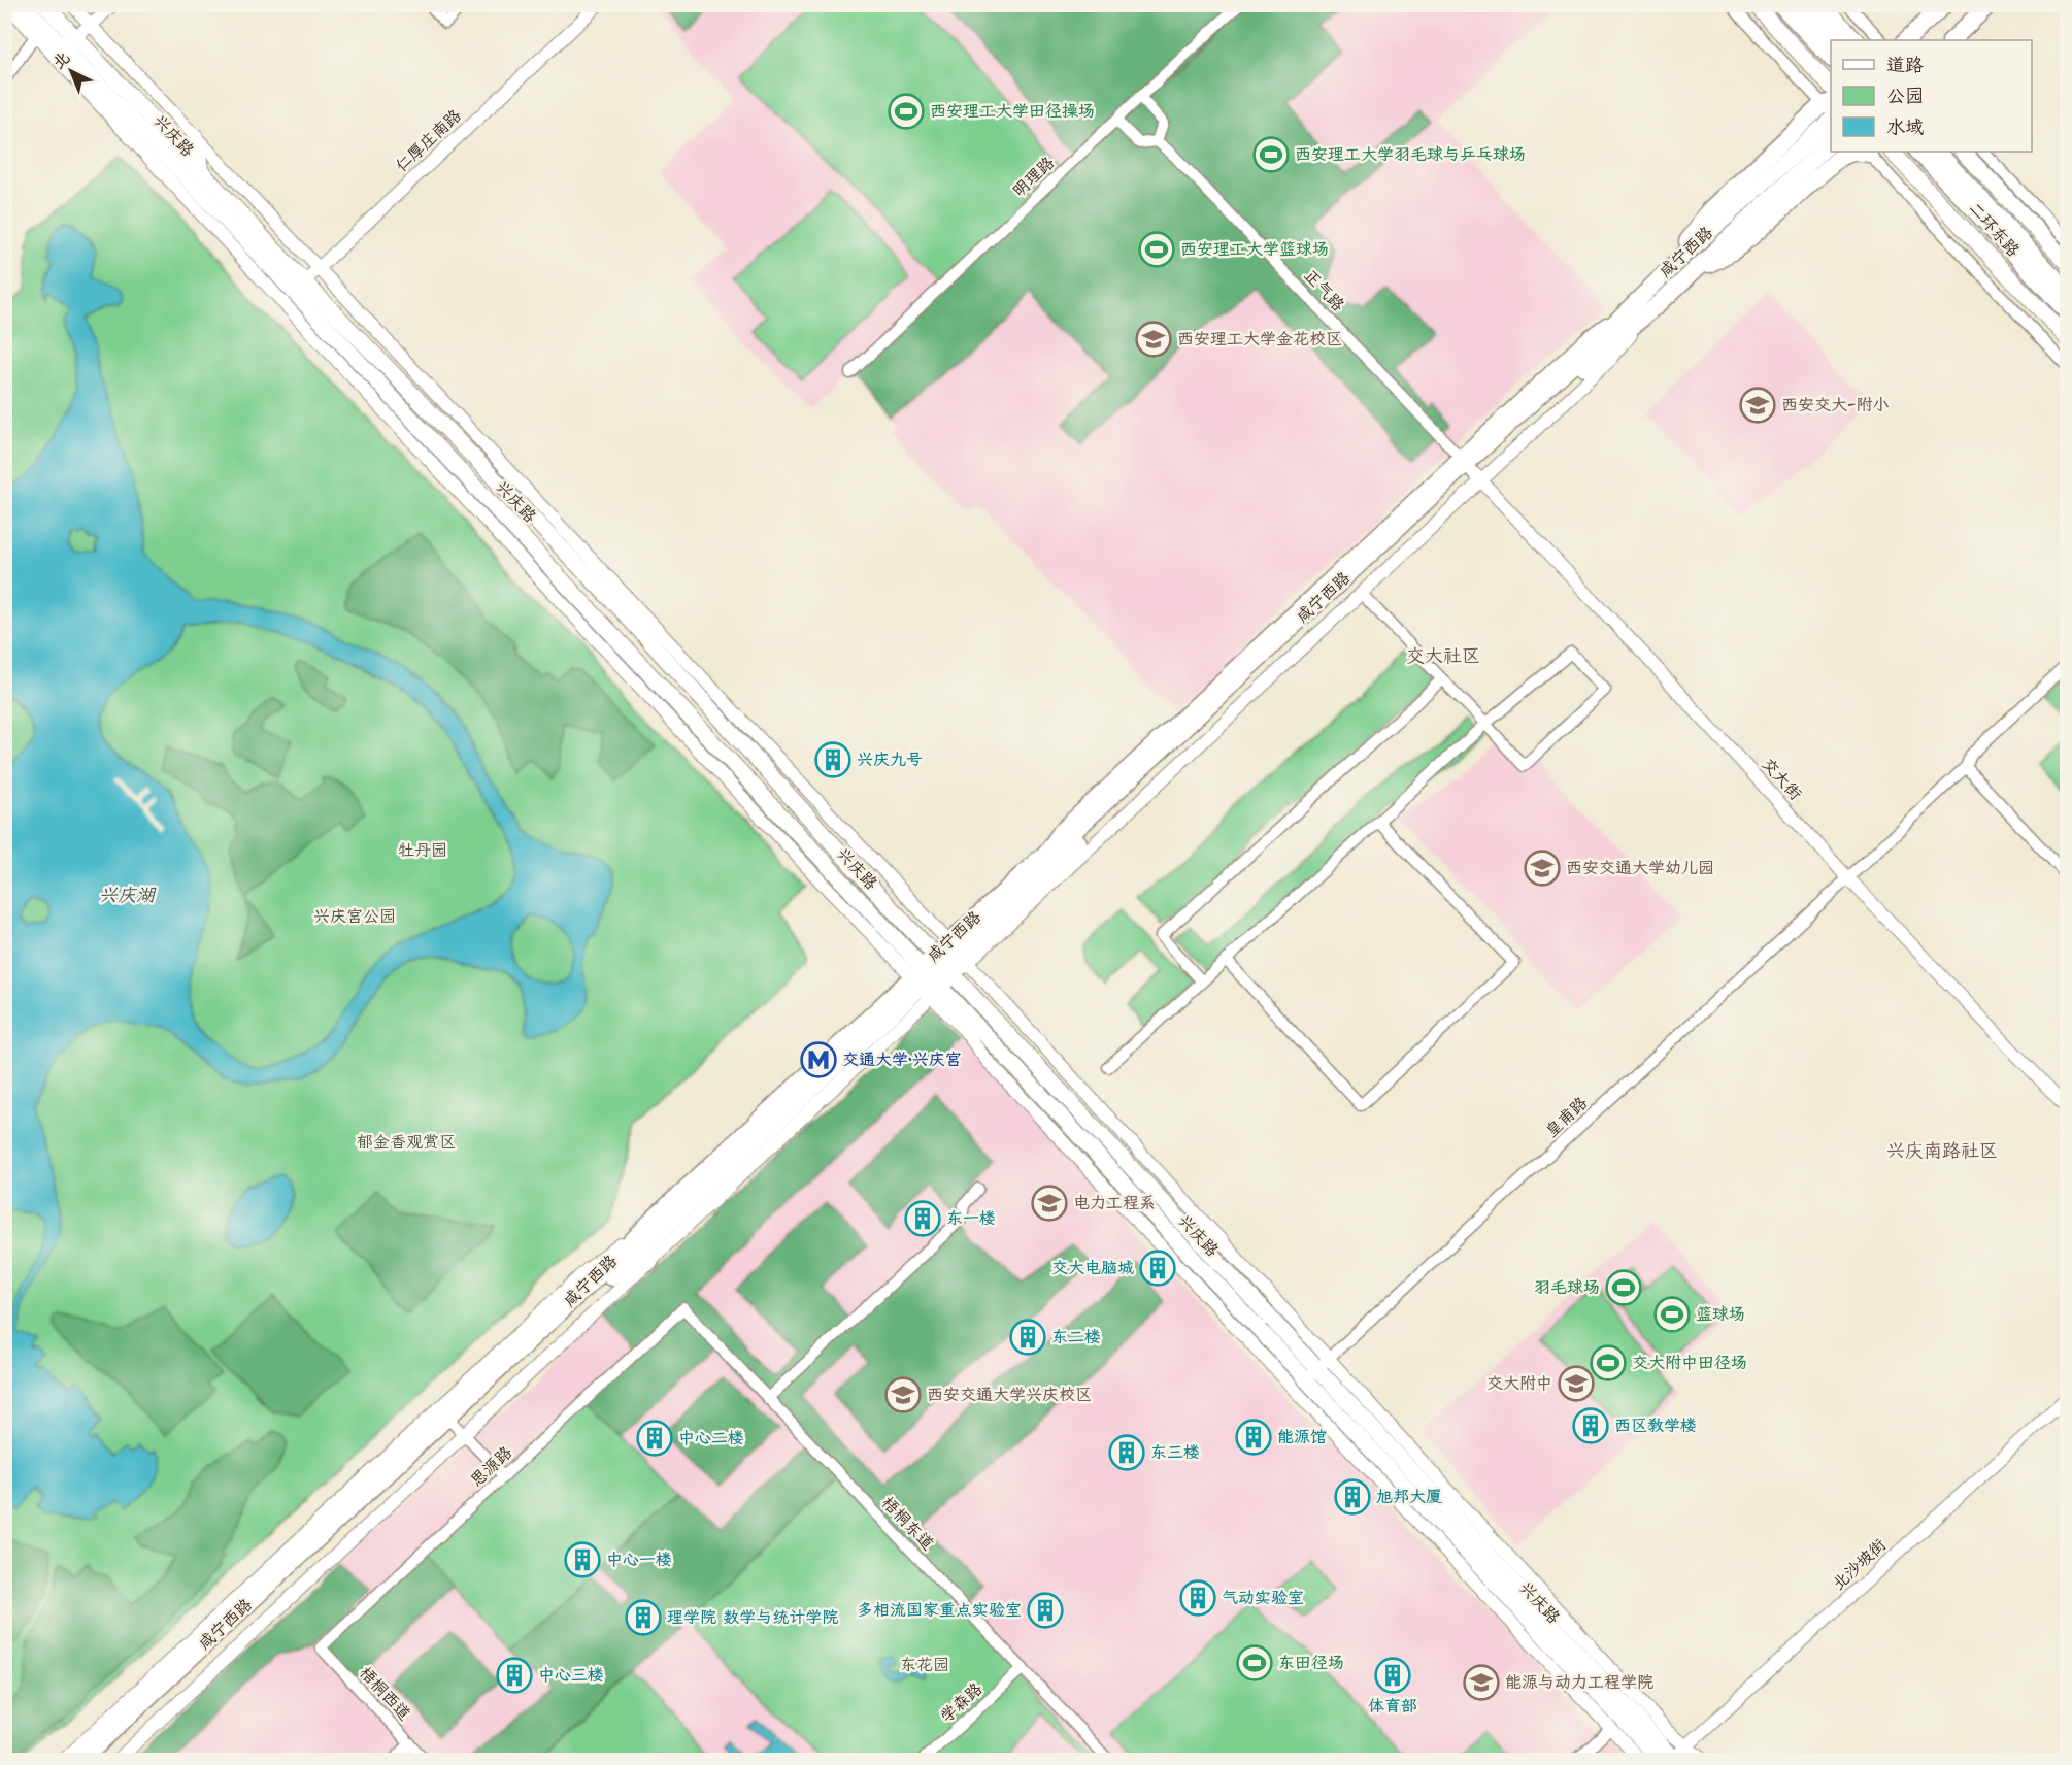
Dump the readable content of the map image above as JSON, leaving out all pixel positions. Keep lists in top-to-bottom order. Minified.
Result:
{"streets":{"main road":["兴庆路","二环东路","咸宁西路"],"street":["仁厚庄南路","明理路","正气路","交大街","皇甫路","思源路","梧桐东道","北沙坡街","梧桐西道","学森路"]},"crossings":[["兴庆路","仁厚庄南路"],["兴庆路","咸宁西路"],["兴庆路","皇甫路"],["兴庆路","北沙坡街"],["咸宁西路","正气路"],["咸宁西路","交大街"],["正气路","交大街"],["交大街","皇甫路"],["思源路","梧桐东道"],["思源路","梧桐西道"],["梧桐东道","学森路"]],"districts":["交大社区","兴庆南路社区"],"water":["兴庆湖"],"parks":["牡丹园","兴庆宫公园","郁金香观赏区","东花园"],"places":{"sports":["西安理工大学田径操场","西安理工大学羽毛球与乒乓球场","西安理工大学篮球场","羽毛球场","篮球场","交大附中田径场","东田径场"],"school or university":["西安理工大学金花校区","西安交大-附小","西安交通大学幼儿园","电力工程系","交大附中","西安交通大学兴庆校区","能源与动力工程学院"],"building":["兴庆九号","东一楼","交大电脑城","东二楼","西区教学楼","能源馆","中心二楼","东三楼","旭邦大厦","中心一楼","气动实验室","多相流国家重点实验室","理学院 数学与统计学院","中心三楼","体育部"],"metro station":["交通大学·兴庆宫"]},"legend":["道路","公园","水域"],"north":"top left"}
